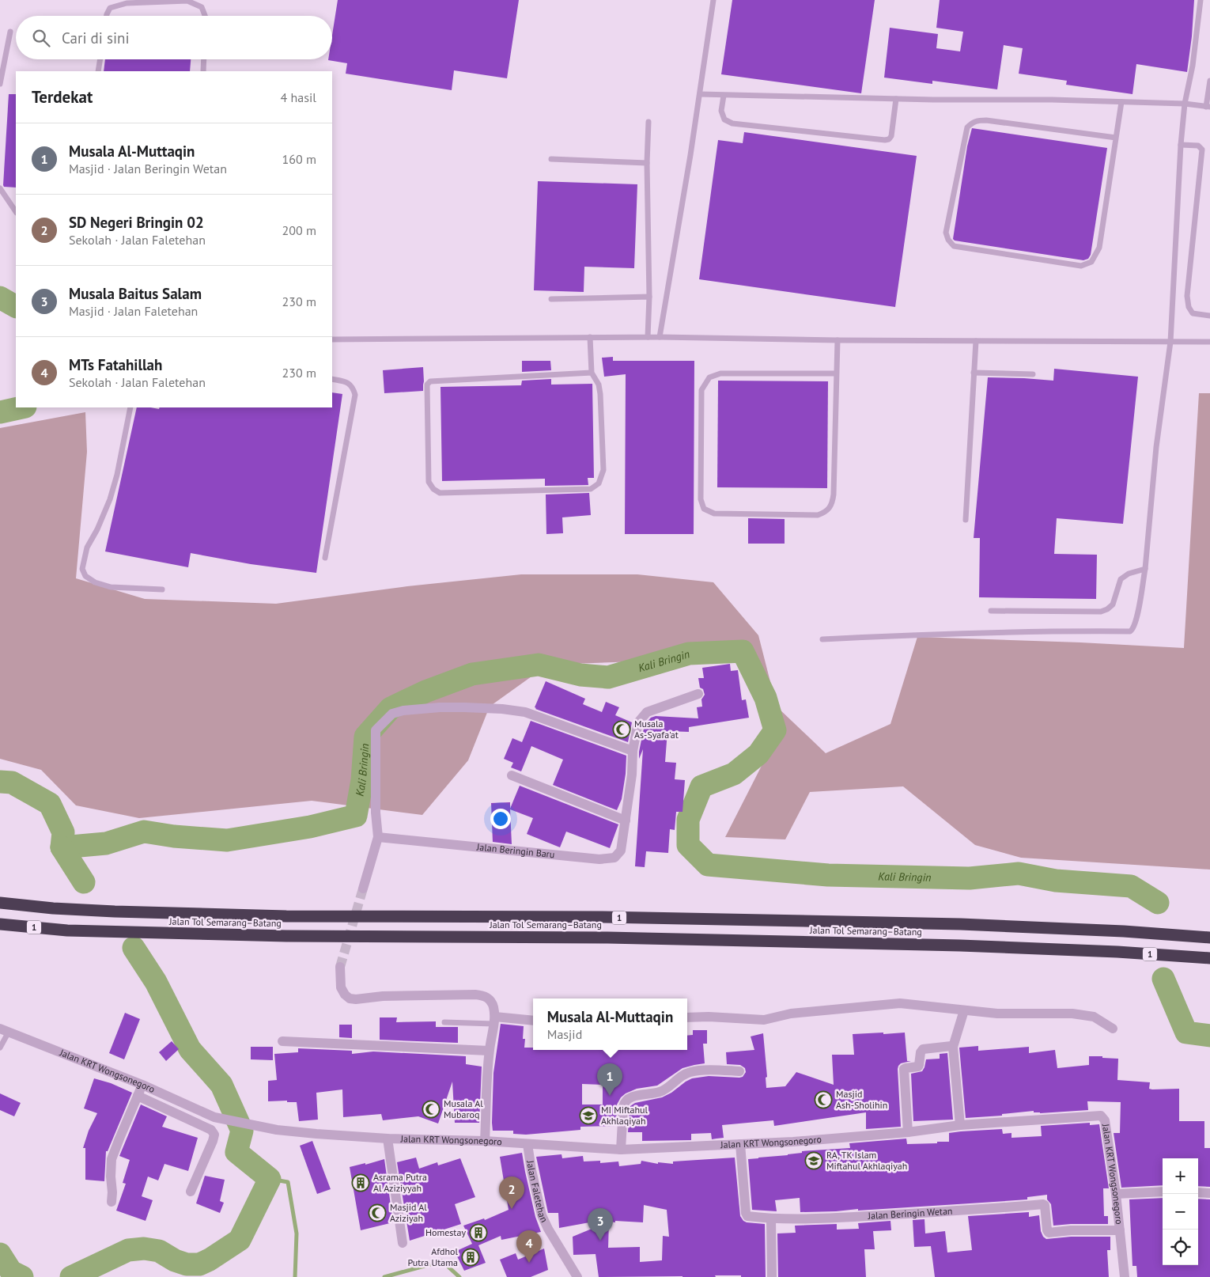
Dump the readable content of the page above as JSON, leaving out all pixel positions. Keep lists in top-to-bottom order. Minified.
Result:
{"streets":{"highway":["1","Jalan Tol Semarang–Batang"],"street":["Jalan Beringin Baru","Jalan KRT Wongsonegoro","Jalan Faletehan","Jalan Beringin Wetan"]},"crossings":[["Jalan KRT Wongsonegoro","Jalan Faletehan"],["Jalan KRT Wongsonegoro","Jalan Beringin Wetan"]],"water":["Kali Bringin"],"places":{"mosque":["Musala As-Syafa'at","Masjid Ash-Sholihin","Musala Al Mubaroq","Masjid Al Aziziyah"],"school or university":["MI Miftahul Akhlaqiyah","RA, TK Islam Miftahul Akhlaqiyah"],"building":["Asrama Putra Al Aziziyyah","Homestay","Afdhol Putra Utama"]},"page":{"search":"Cari di sini","heading":["Terdekat","4 hasil"],"list":[{"mark":"1","name":"Musala Al-Muttaqin","note":"Masjid · Jalan Beringin Wetan","value":"160 m"},{"mark":"2","name":"SD Negeri Bringin 02","note":"Sekolah · Jalan Faletehan","value":"200 m"},{"mark":"3","name":"Musala Baitus Salam","note":"Masjid · Jalan Faletehan","value":"230 m"},{"mark":"4","name":"MTs Fatahillah","note":"Sekolah · Jalan Faletehan","value":"230 m"}],"popup":["Musala Al-Muttaqin","Masjid"],"pins":["1","2","3","4"],"map_buttons":["+","−"]}}
